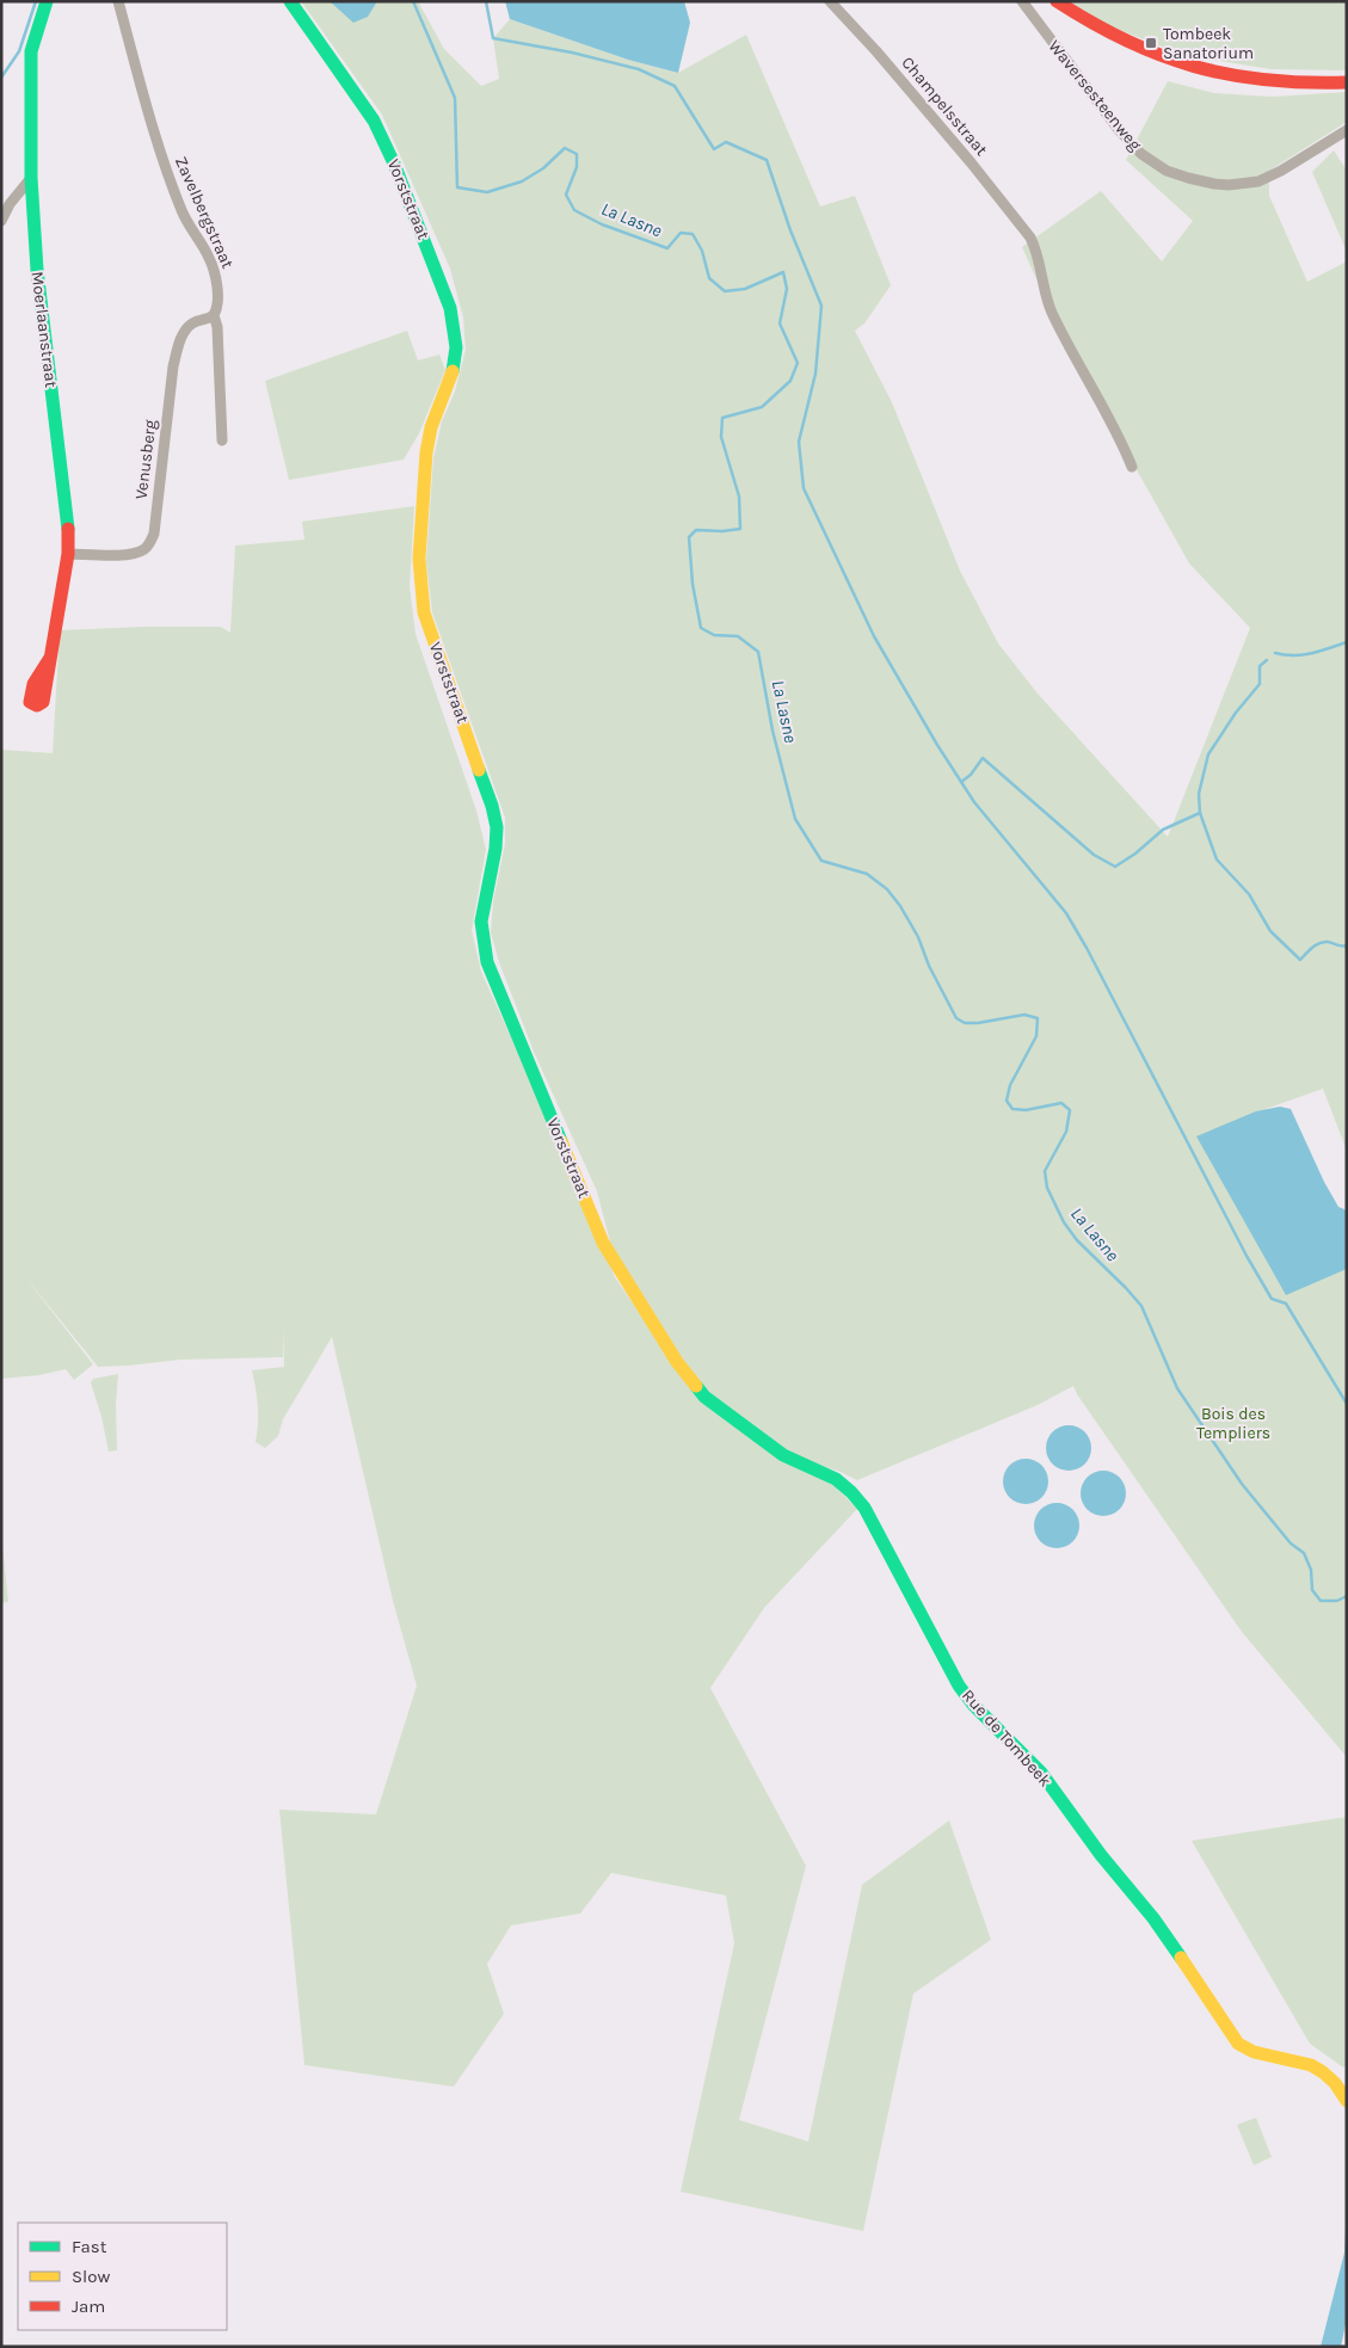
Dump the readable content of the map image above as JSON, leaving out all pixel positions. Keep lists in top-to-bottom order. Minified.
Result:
{"streets":{"street":["Waversesteenweg","Champelsstraat","Vorststraat","Zavelbergstraat","Moerlaanstraat","Venusberg","Rue de Tombeek"]},"crossings":[["Vorststraat","Rue de Tombeek"],["Zavelbergstraat","Venusberg"],["Moerlaanstraat","Venusberg"]],"water":["La Lasne"],"parks":["Bois des Templiers"],"places":{"transit":["Tombeek Sanatorium"]},"legend":["Fast","Slow","Jam"]}
